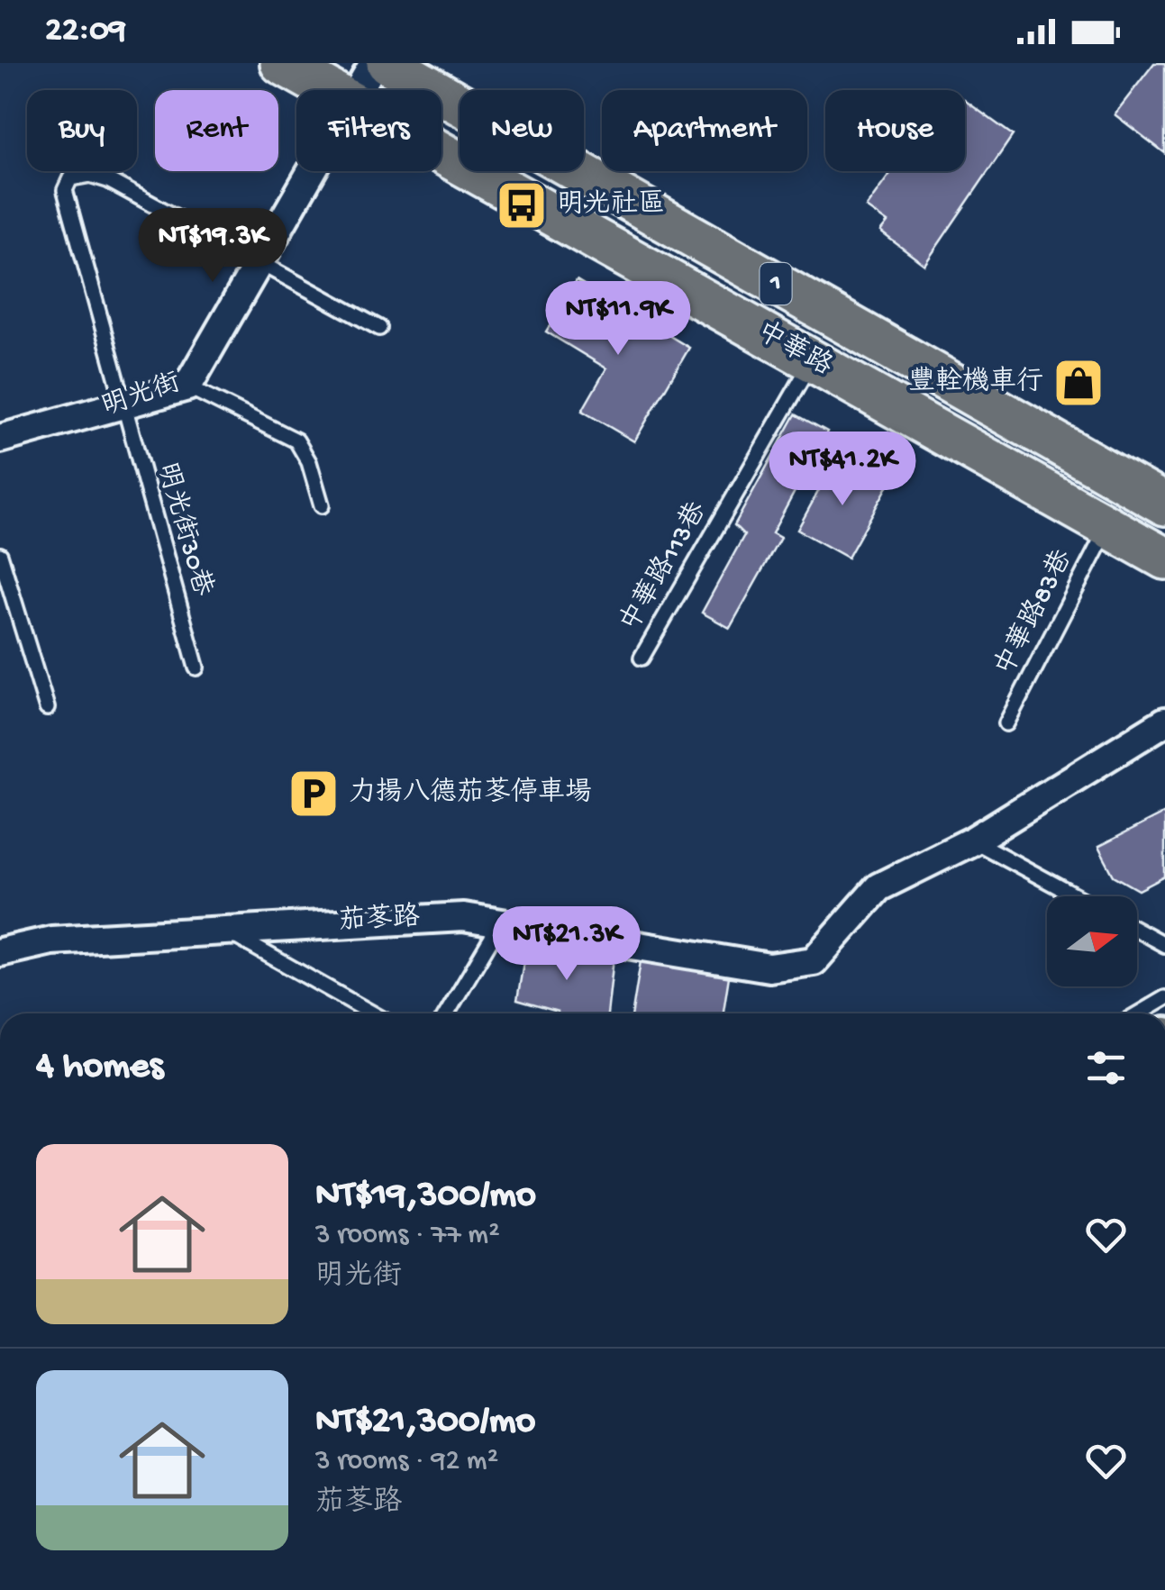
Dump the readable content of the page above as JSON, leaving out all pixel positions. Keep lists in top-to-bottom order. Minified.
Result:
{"streets":{"main road":["1","中華路"],"street":["明光街","茄苳路"],"lane":["明光街30巷","中華路113巷","中華路83巷"]},"crossings":[["中華路","中華路113巷"],["中華路","中華路83巷"],["明光街","明光街30巷"]],"places":{"bus stop":["明光社區"],"shop":["豐輇機車行"],"parking":["力揚八德茄苳停車場"]},"north":"right","page":{"status":"22:09","chip":["Buy","Rent","Filters","New","Apartment","House"],"price":["NT$19.3K","NT$11.9K","NT$41.2K","NT$21.3K"],"heading":"4 homes","list":[{"name":"NT$19,300/mo","note":"3 rooms · 77 m² · 明光街"},{"name":"NT$21,300/mo","note":"3 rooms · 92 m² · 茄苳路"}]}}
